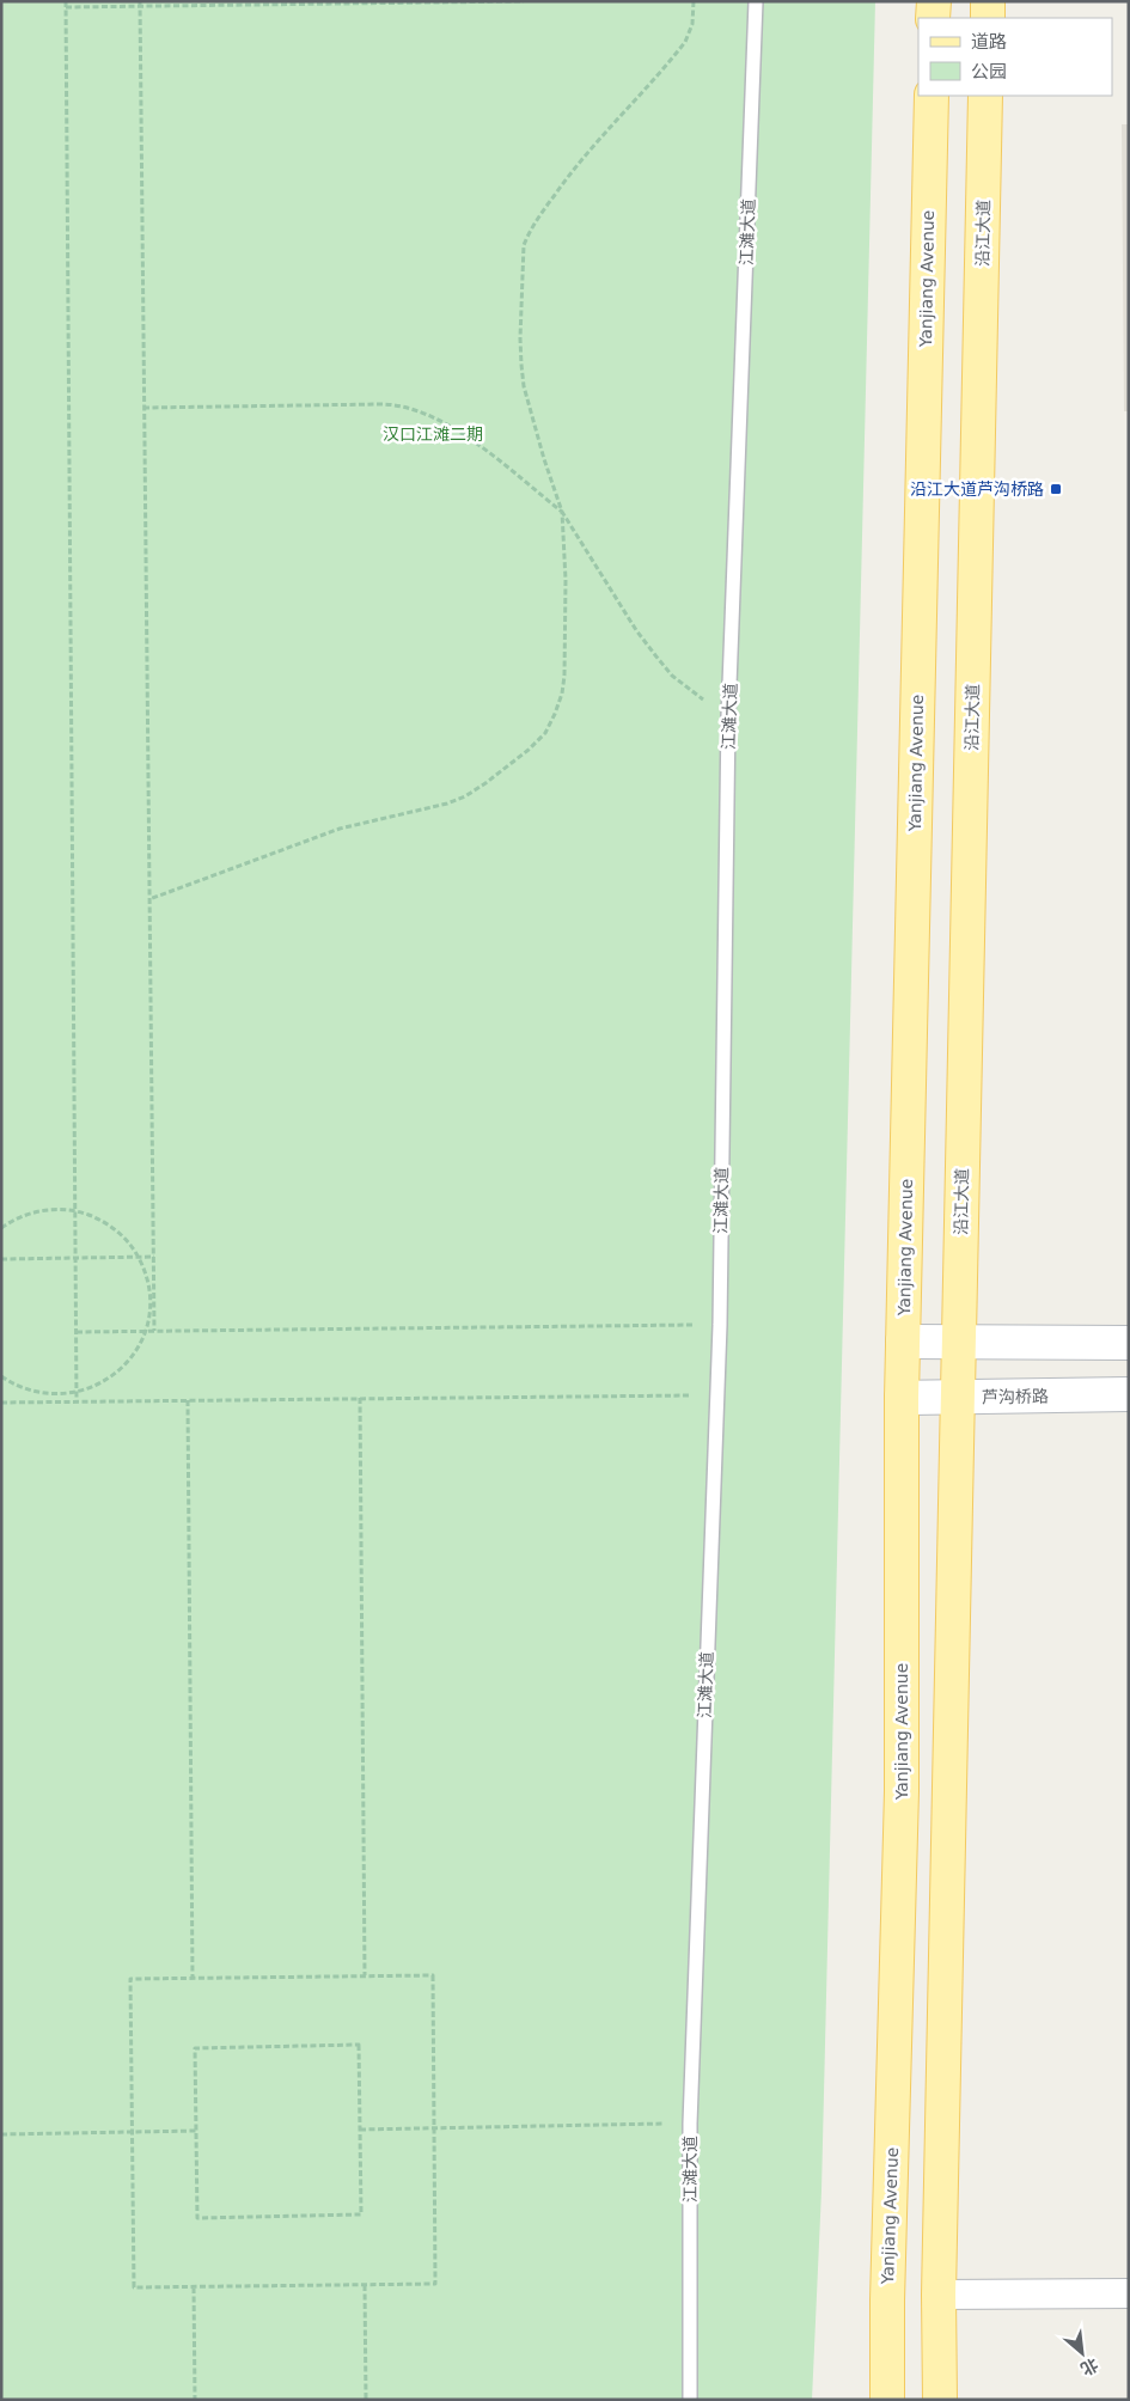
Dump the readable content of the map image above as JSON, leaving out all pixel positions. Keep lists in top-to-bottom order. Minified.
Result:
{"streets":{"main road":["沿江大道","Yanjiang Avenue","芦沟桥路"],"lane":["江滩大道"]},"crossings":[["Yanjiang Avenue","芦沟桥路"]],"parks":["汉口江滩二期"],"places":{"transit":["沿江大道芦沟桥路"]},"legend":["道路","公园"],"north":"bottom right"}
